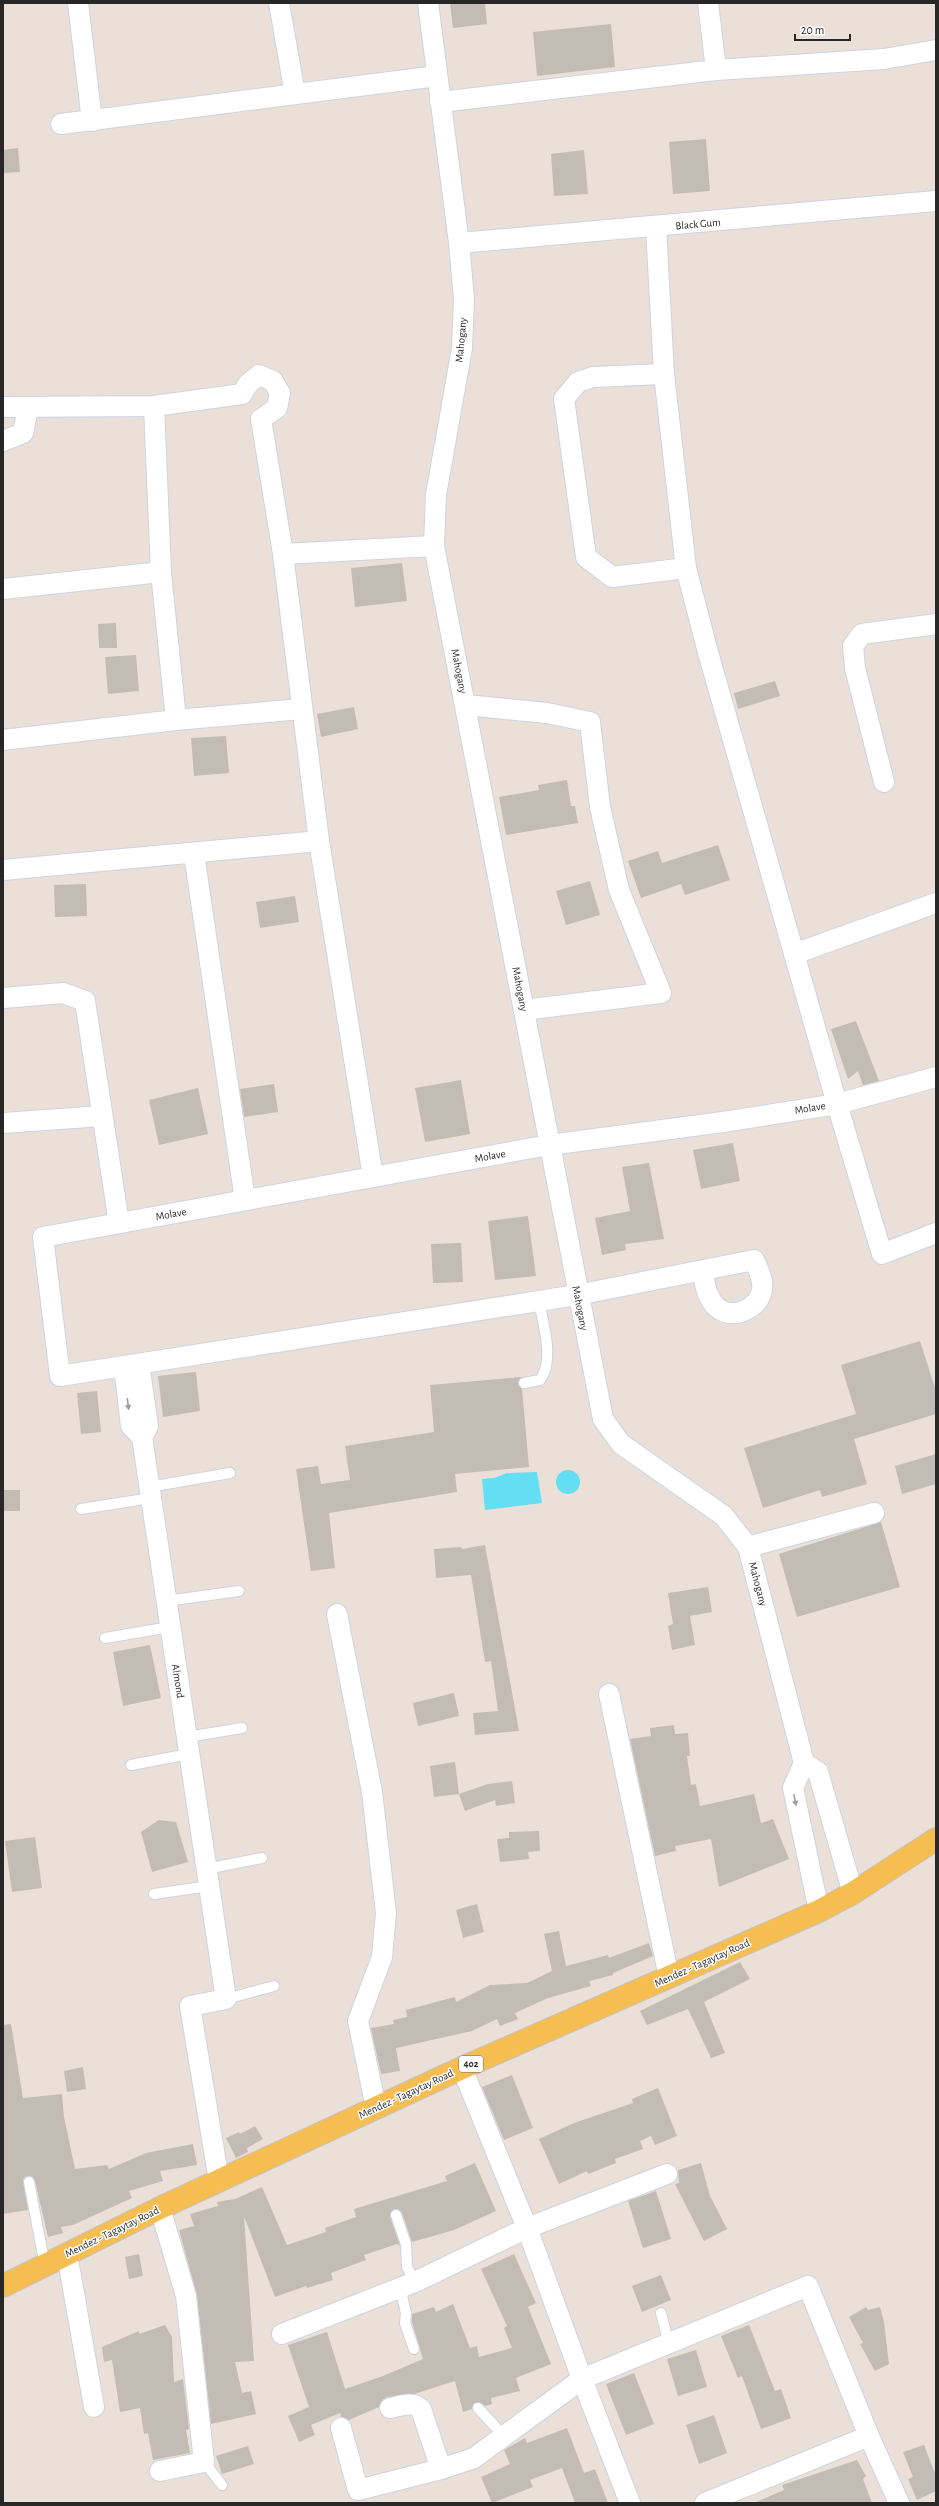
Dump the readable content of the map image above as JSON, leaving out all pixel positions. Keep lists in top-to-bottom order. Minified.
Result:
{"streets":{"main road":["Mendez - Tagaytay Road","402"],"street":["Black Gum","Mahogany","Molave","Almond"]},"crossings":[["Black Gum","Mahogany"],["Mahogany","Molave"],["Molave","Almond"]],"scale_bar":"20 m"}
